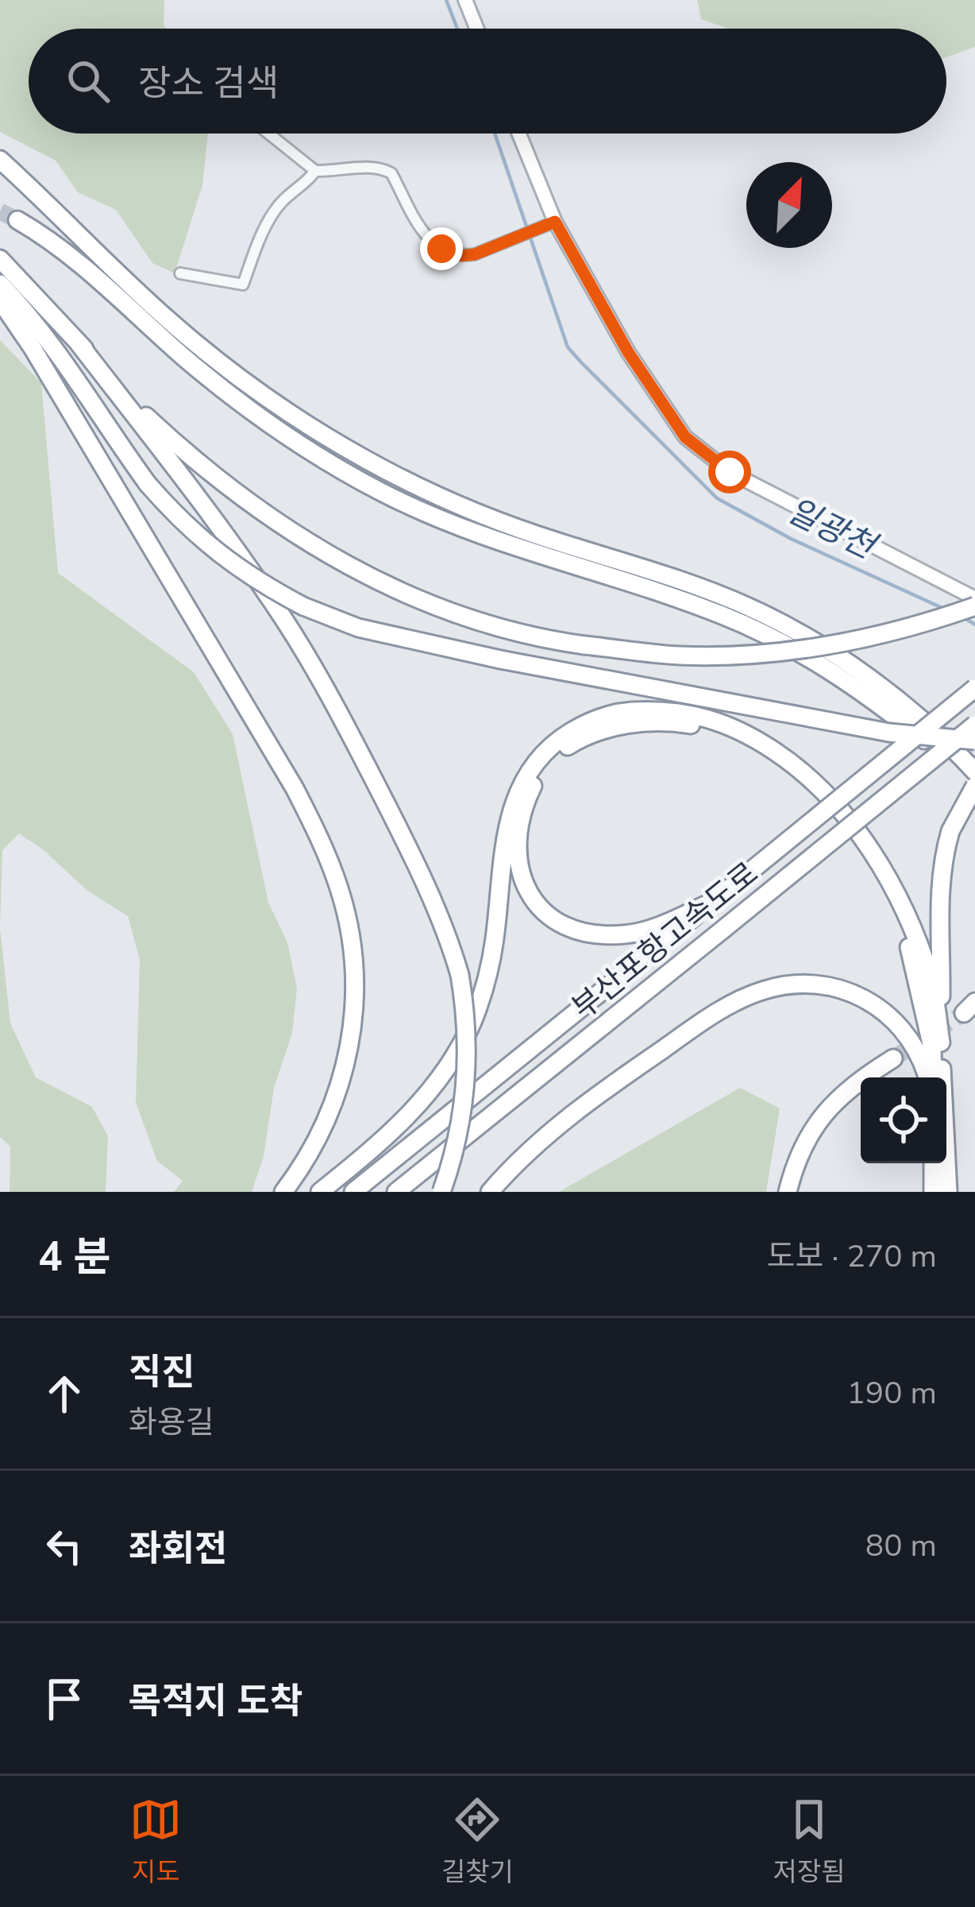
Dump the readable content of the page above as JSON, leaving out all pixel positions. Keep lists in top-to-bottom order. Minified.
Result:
{"streets":{"highway":["부산포항고속도로"]},"water":["일광천"],"north":"top right","page":{"search":"장소 검색","heading":["4 분","도보 · 270 m"],"list":[["직진","화용길","190 m"],["좌회전","80 m"],"목적지 도착"],"nav":["지도","길찾기","저장됨"]}}
